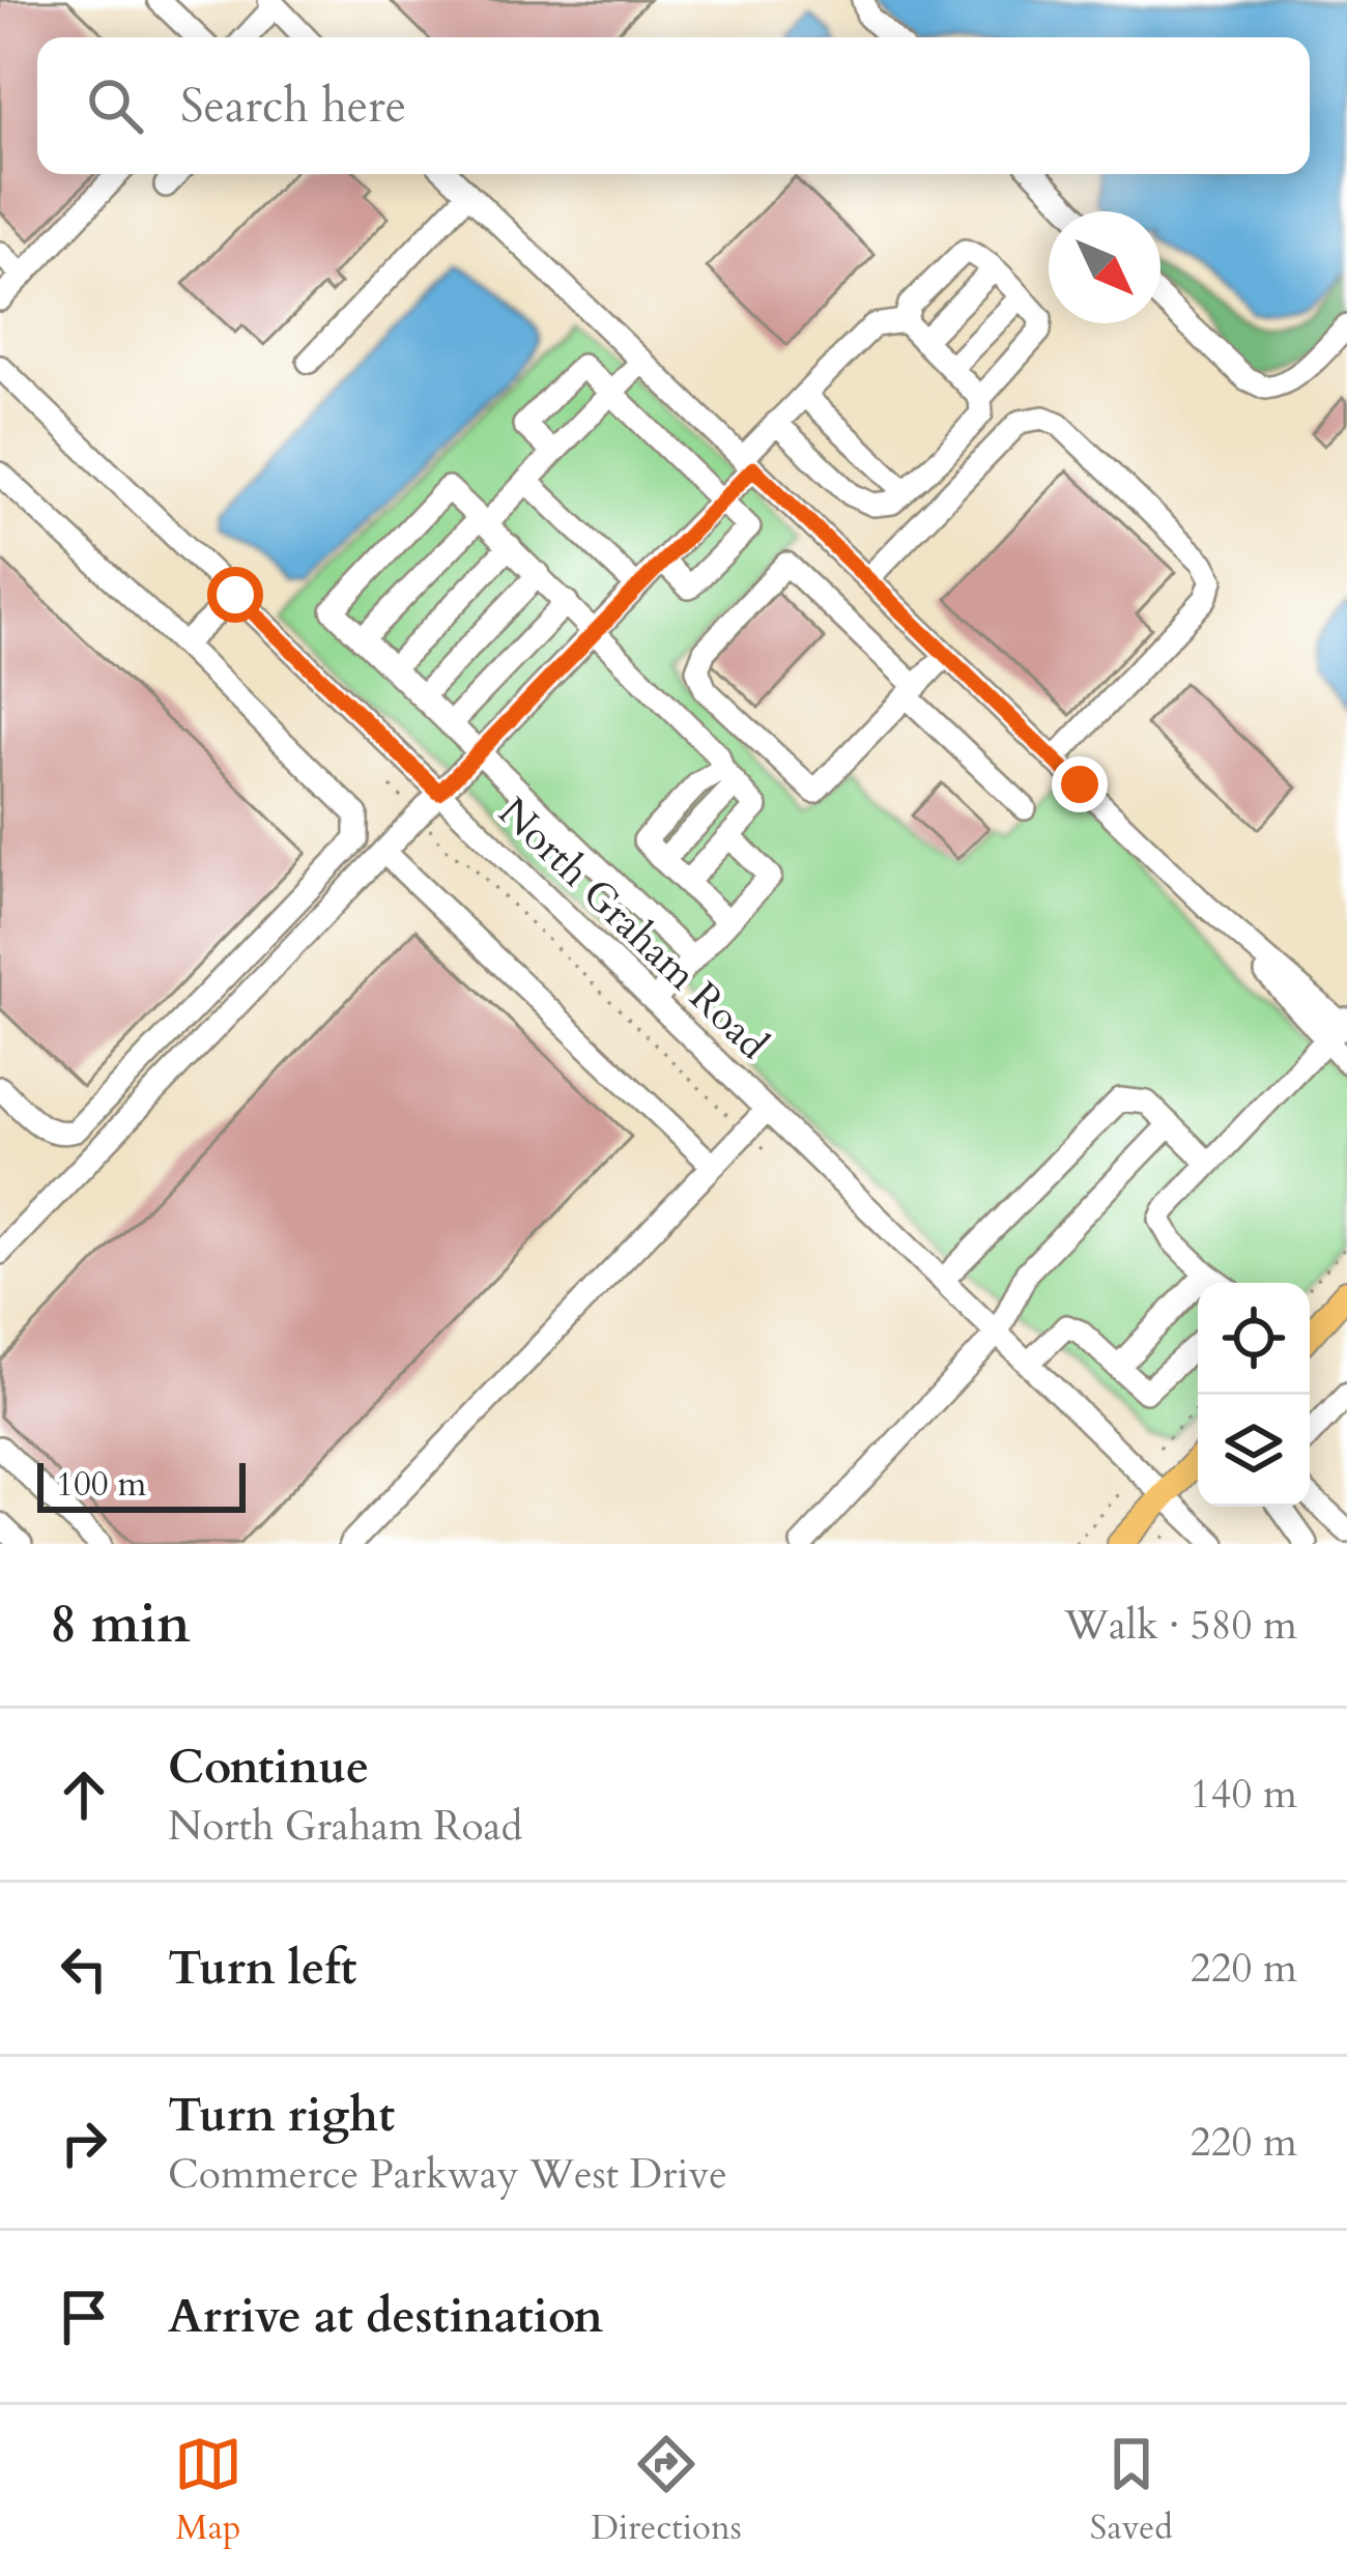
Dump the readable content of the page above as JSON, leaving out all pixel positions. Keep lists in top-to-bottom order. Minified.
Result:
{"streets":{"street":["North Graham Road"]},"scale_bar":"100 m","north":"bottom right","page":{"search":"Search here","scale":"100 m","heading":["8 min","Walk · 580 m"],"list":[["Continue","North Graham Road","140 m"],["Turn left","220 m"],["Turn right","Commerce Parkway West Drive","220 m"],"Arrive at destination"],"nav":["Map","Directions","Saved"]}}
